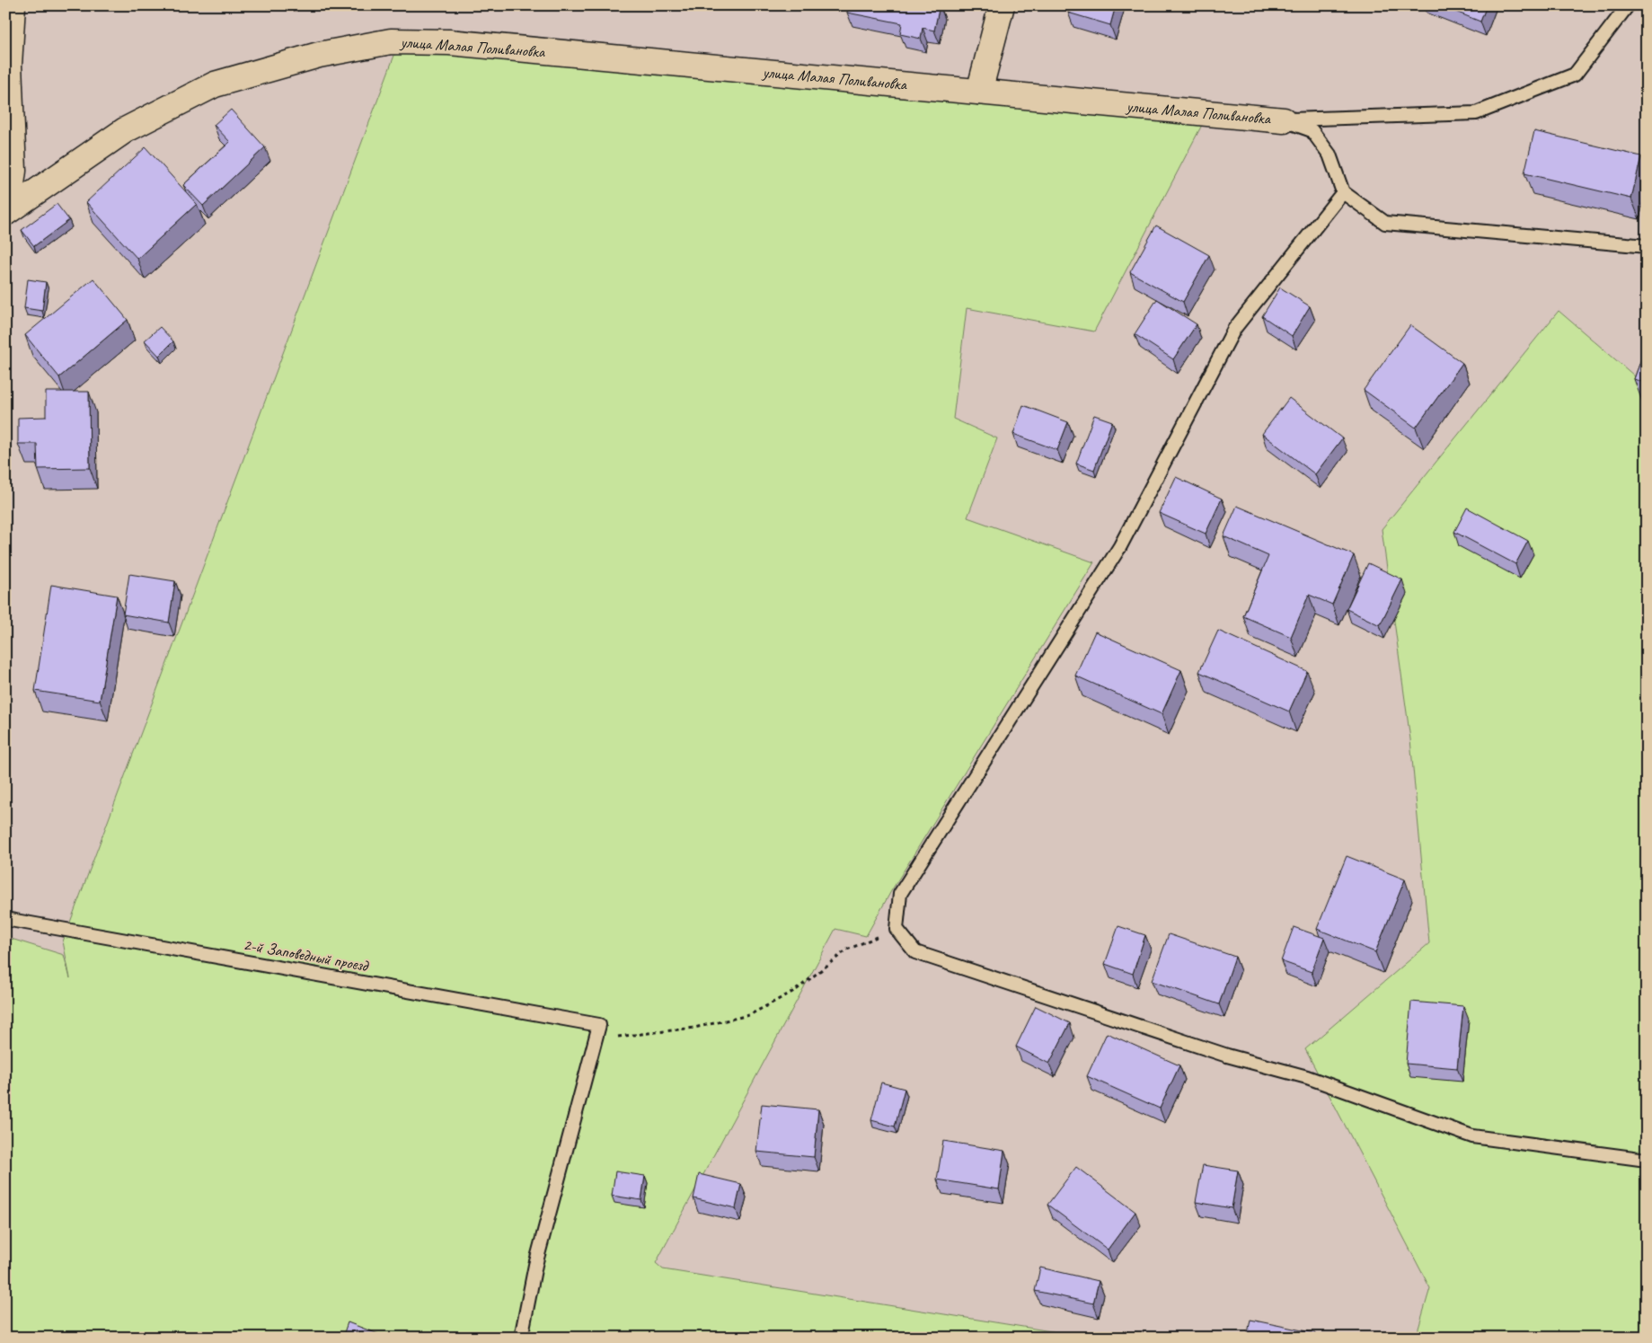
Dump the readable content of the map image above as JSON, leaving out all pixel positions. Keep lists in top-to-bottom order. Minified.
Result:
{"streets":{"street":["улица Малая Поливановка"],"lane":["2-й Заповедный проезд"]}}
